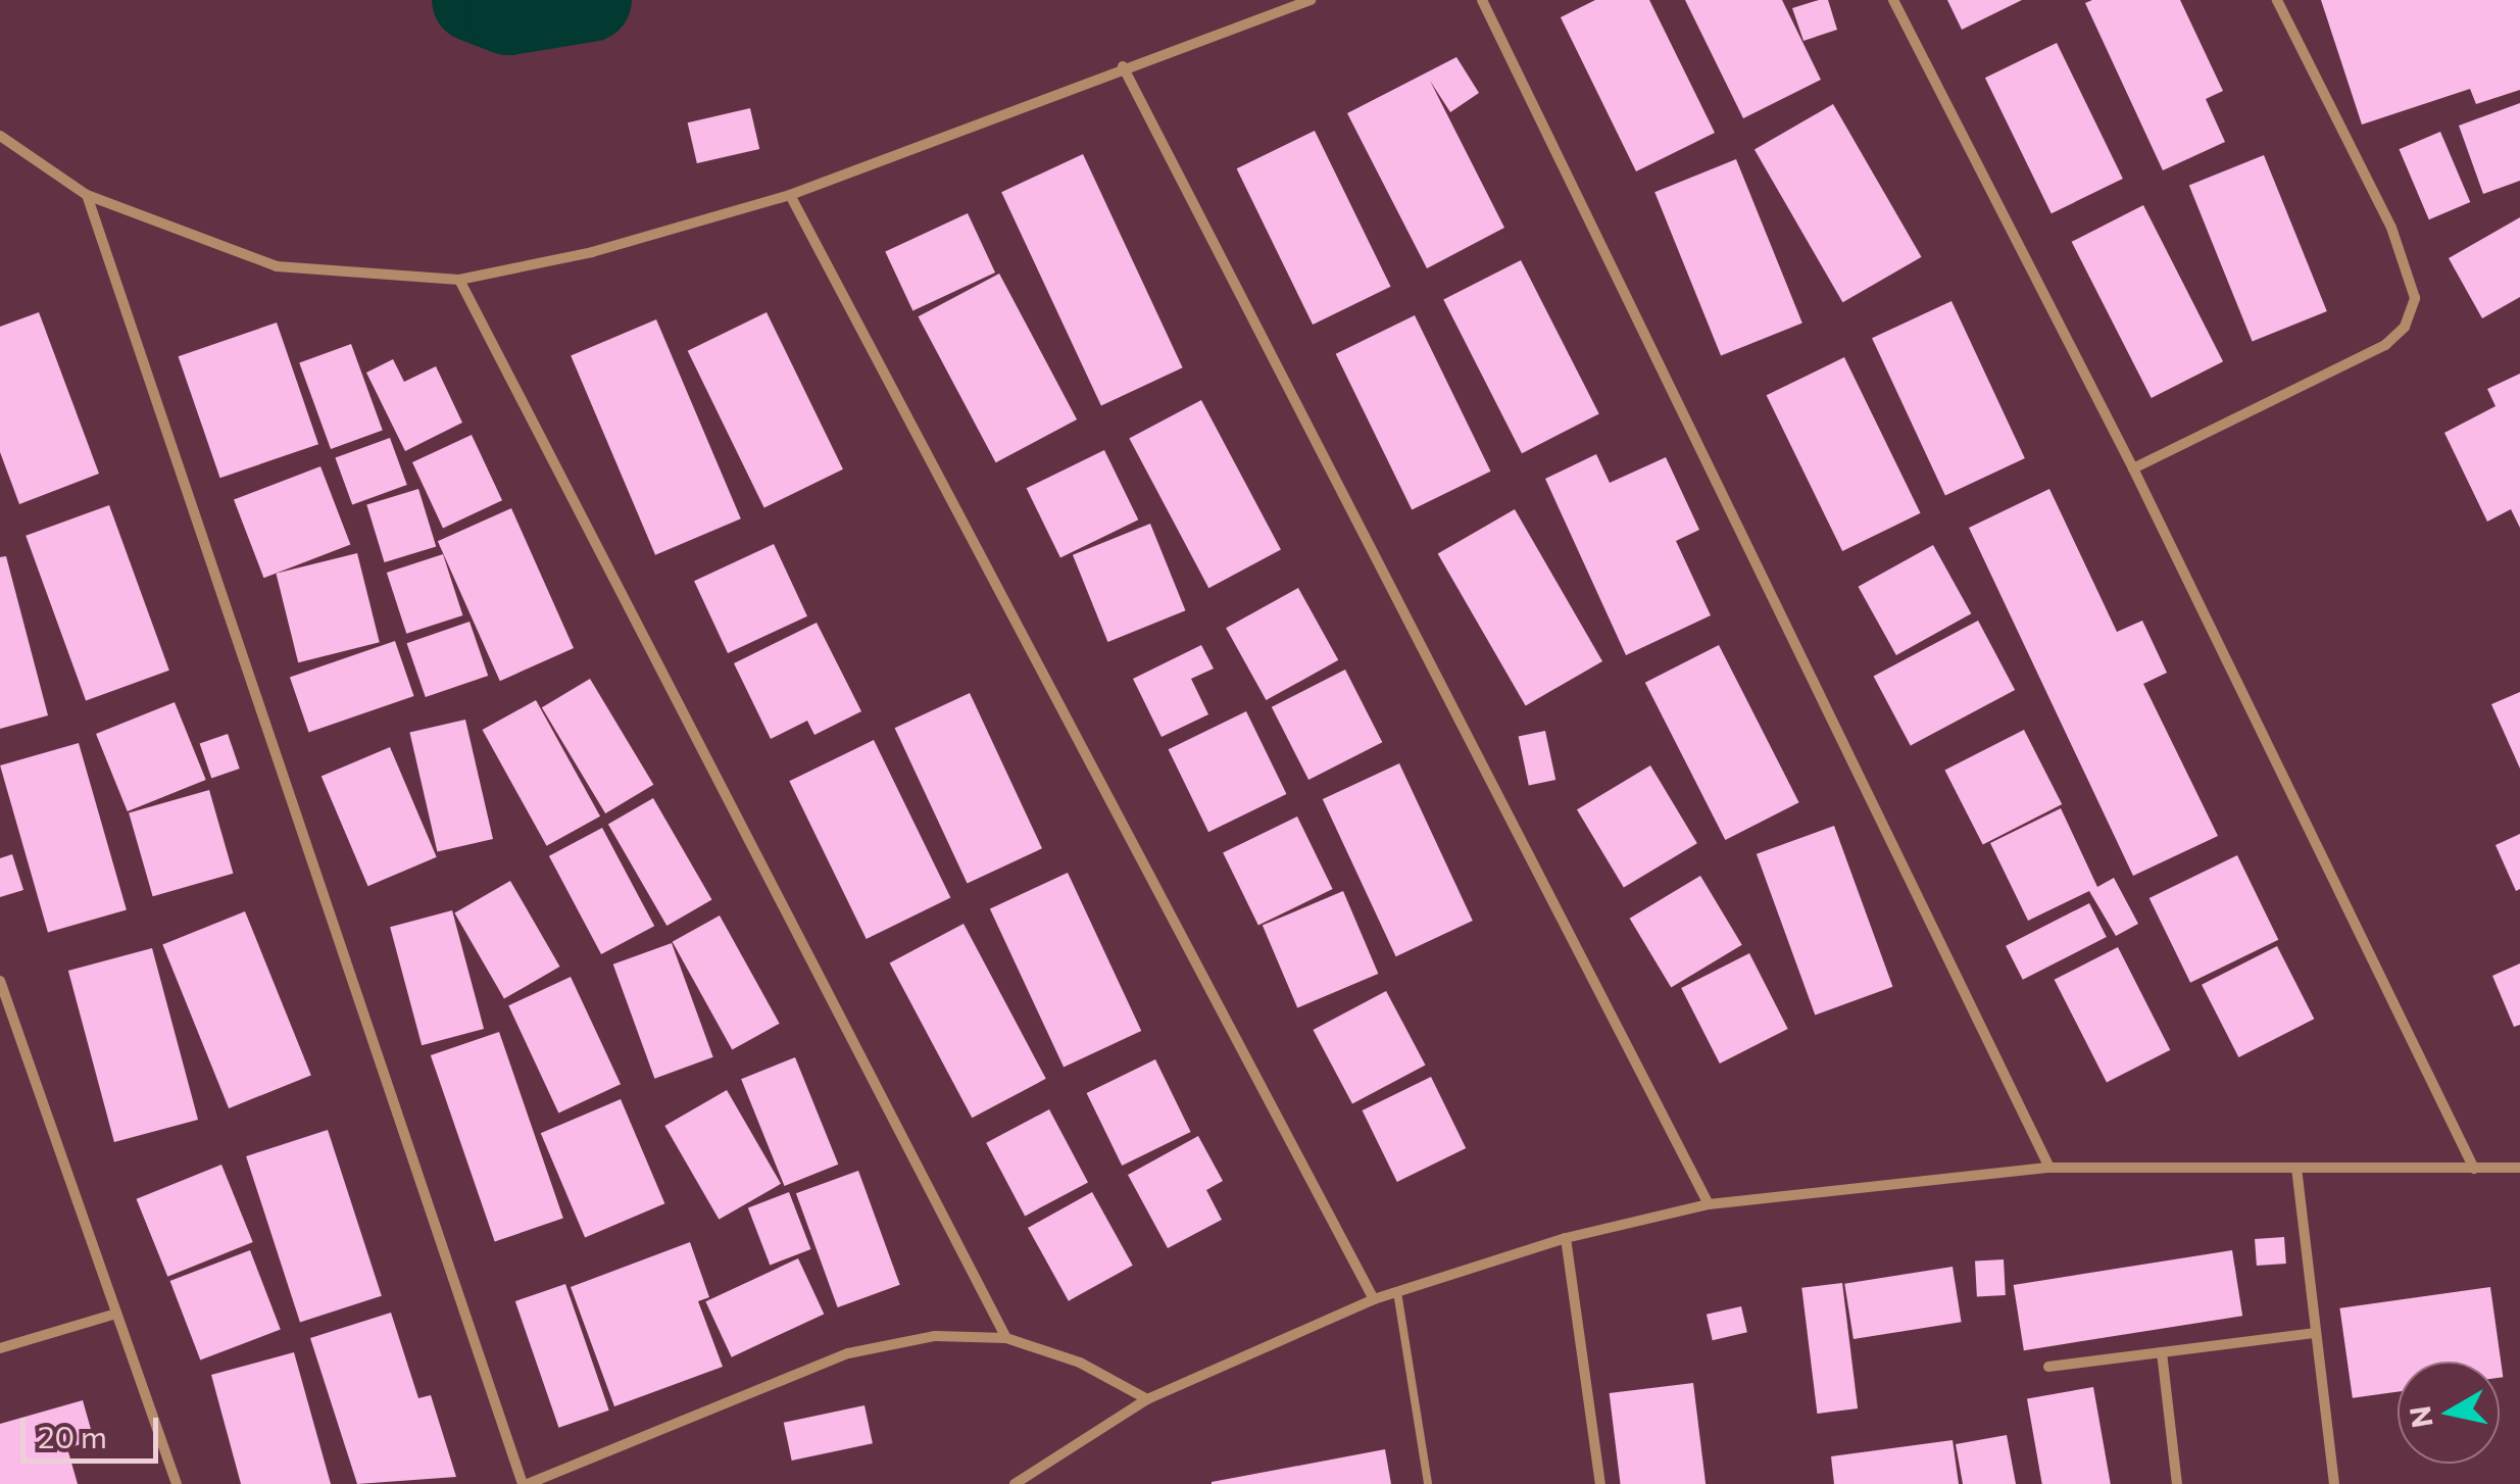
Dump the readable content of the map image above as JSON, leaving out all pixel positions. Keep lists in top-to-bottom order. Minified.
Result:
{"scale_bar":"20 m","north":"left"}
